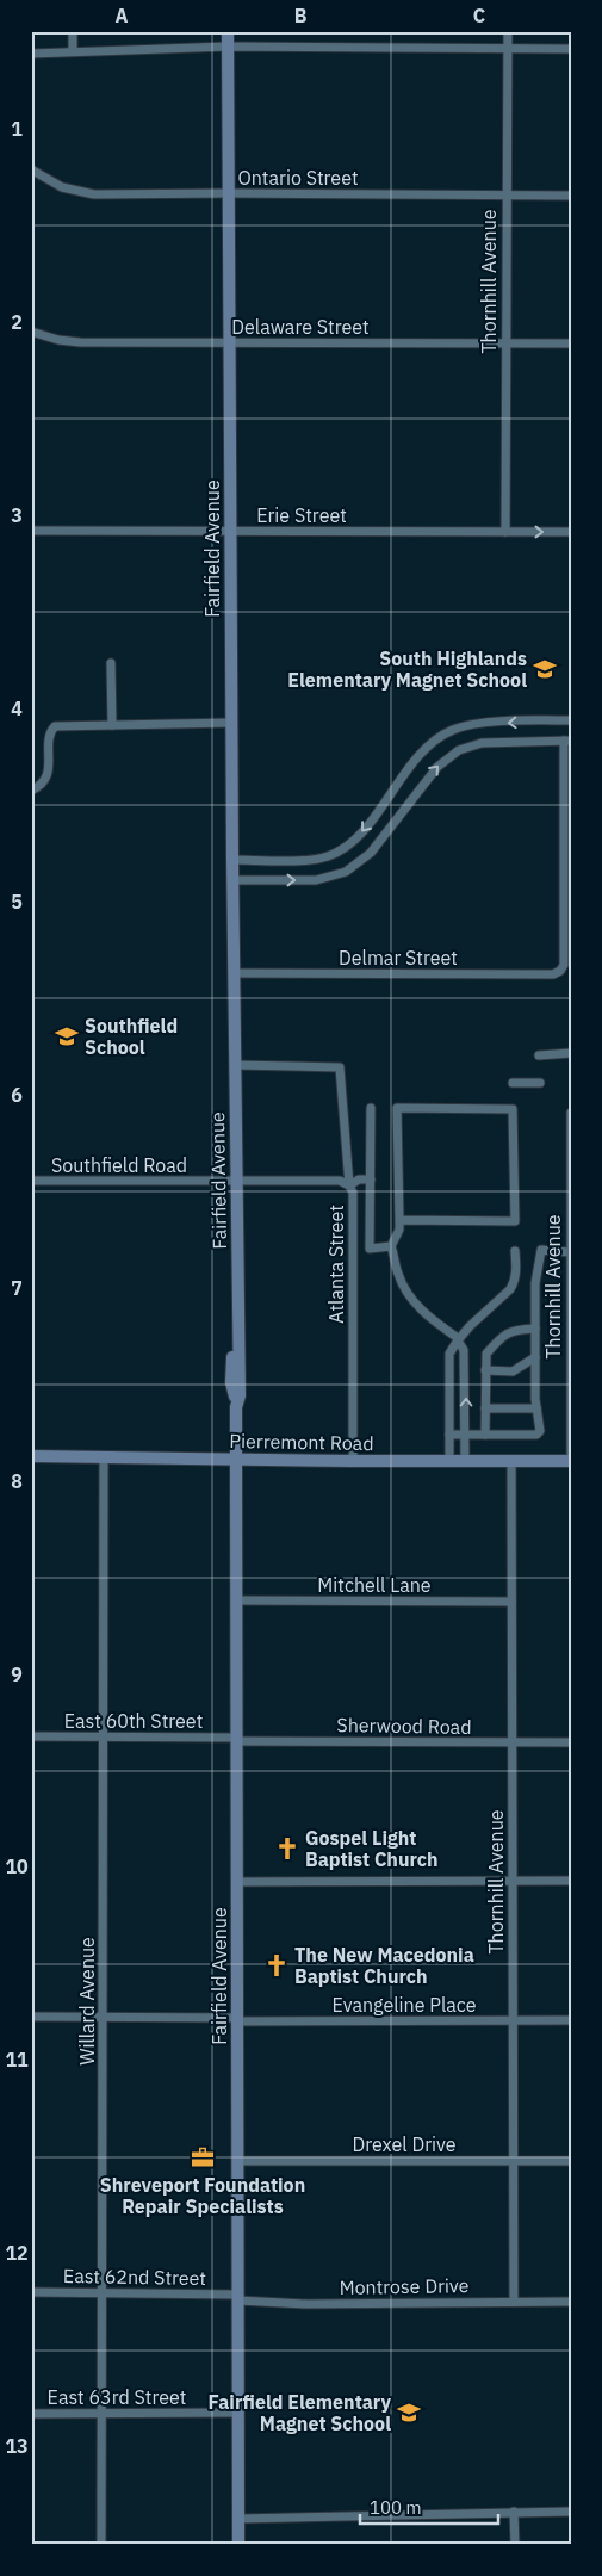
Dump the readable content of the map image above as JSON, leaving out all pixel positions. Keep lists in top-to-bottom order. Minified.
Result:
{"streets":{"street":["Ontario Street","Thornhill Avenue","Delaware Street","Erie Street","Fairfield Avenue","Delmar Street","Southfield Road","Atlanta Street","Pierremont Road","Mitchell Lane","East 60th Street","Sherwood Road","Willard Avenue","Evangeline Place","Drexel Drive","East 62nd Street","Montrose Drive","East 63rd Street"]},"crossings":[["Ontario Street","Thornhill Avenue"],["Ontario Street","Fairfield Avenue"],["Thornhill Avenue","Delaware Street"],["Thornhill Avenue","Erie Street"],["Thornhill Avenue","Pierremont Road"],["Thornhill Avenue","Mitchell Lane"],["Thornhill Avenue","Sherwood Road"],["Thornhill Avenue","Evangeline Place"],["Thornhill Avenue","Drexel Drive"],["Thornhill Avenue","Montrose Drive"],["Delaware Street","Fairfield Avenue"],["Erie Street","Fairfield Avenue"],["Fairfield Avenue","Delmar Street"],["Fairfield Avenue","Southfield Road"],["Fairfield Avenue","Atlanta Street"],["Fairfield Avenue","Pierremont Road"],["Fairfield Avenue","Mitchell Lane"],["Fairfield Avenue","East 60th Street"],["Fairfield Avenue","Sherwood Road"],["Fairfield Avenue","Evangeline Place"],["Fairfield Avenue","Drexel Drive"],["Fairfield Avenue","East 62nd Street"],["Fairfield Avenue","Montrose Drive"],["Fairfield Avenue","East 63rd Street"],["Southfield Road","Atlanta Street"],["Atlanta Street","Pierremont Road"],["Pierremont Road","Willard Avenue"],["East 60th Street","Sherwood Road"],["East 60th Street","Willard Avenue"],["Willard Avenue","Evangeline Place"],["Willard Avenue","East 62nd Street"],["Willard Avenue","East 63rd Street"],["East 62nd Street","Montrose Drive"]],"places":{"school or university":["South Highlands Elementary Magnet School","Southfield School","Fairfield Elementary Magnet School"],"church":["Gospel Light Baptist Church","The New Macedonia Baptist Church"],"office":["Shreveport Foundation Repair Specialists"]},"scale_bar":"100 m","grid":{"columns":["A","B","C"],"rows":["1","2","3","4","5","6","7","8","9","10","11","12","13"]}}
